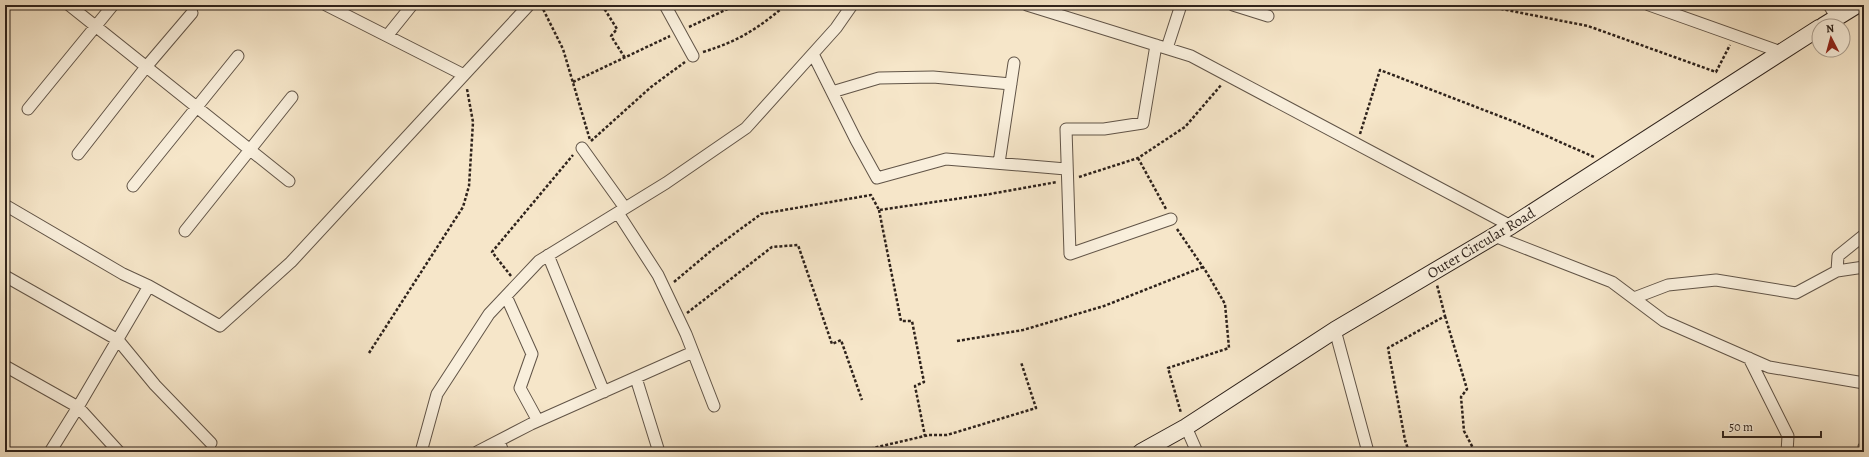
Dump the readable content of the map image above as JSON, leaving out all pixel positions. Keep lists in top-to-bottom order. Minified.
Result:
{"streets":{"street":["Outer Circular Road"]},"scale_bar":"50 m","north":"top"}
